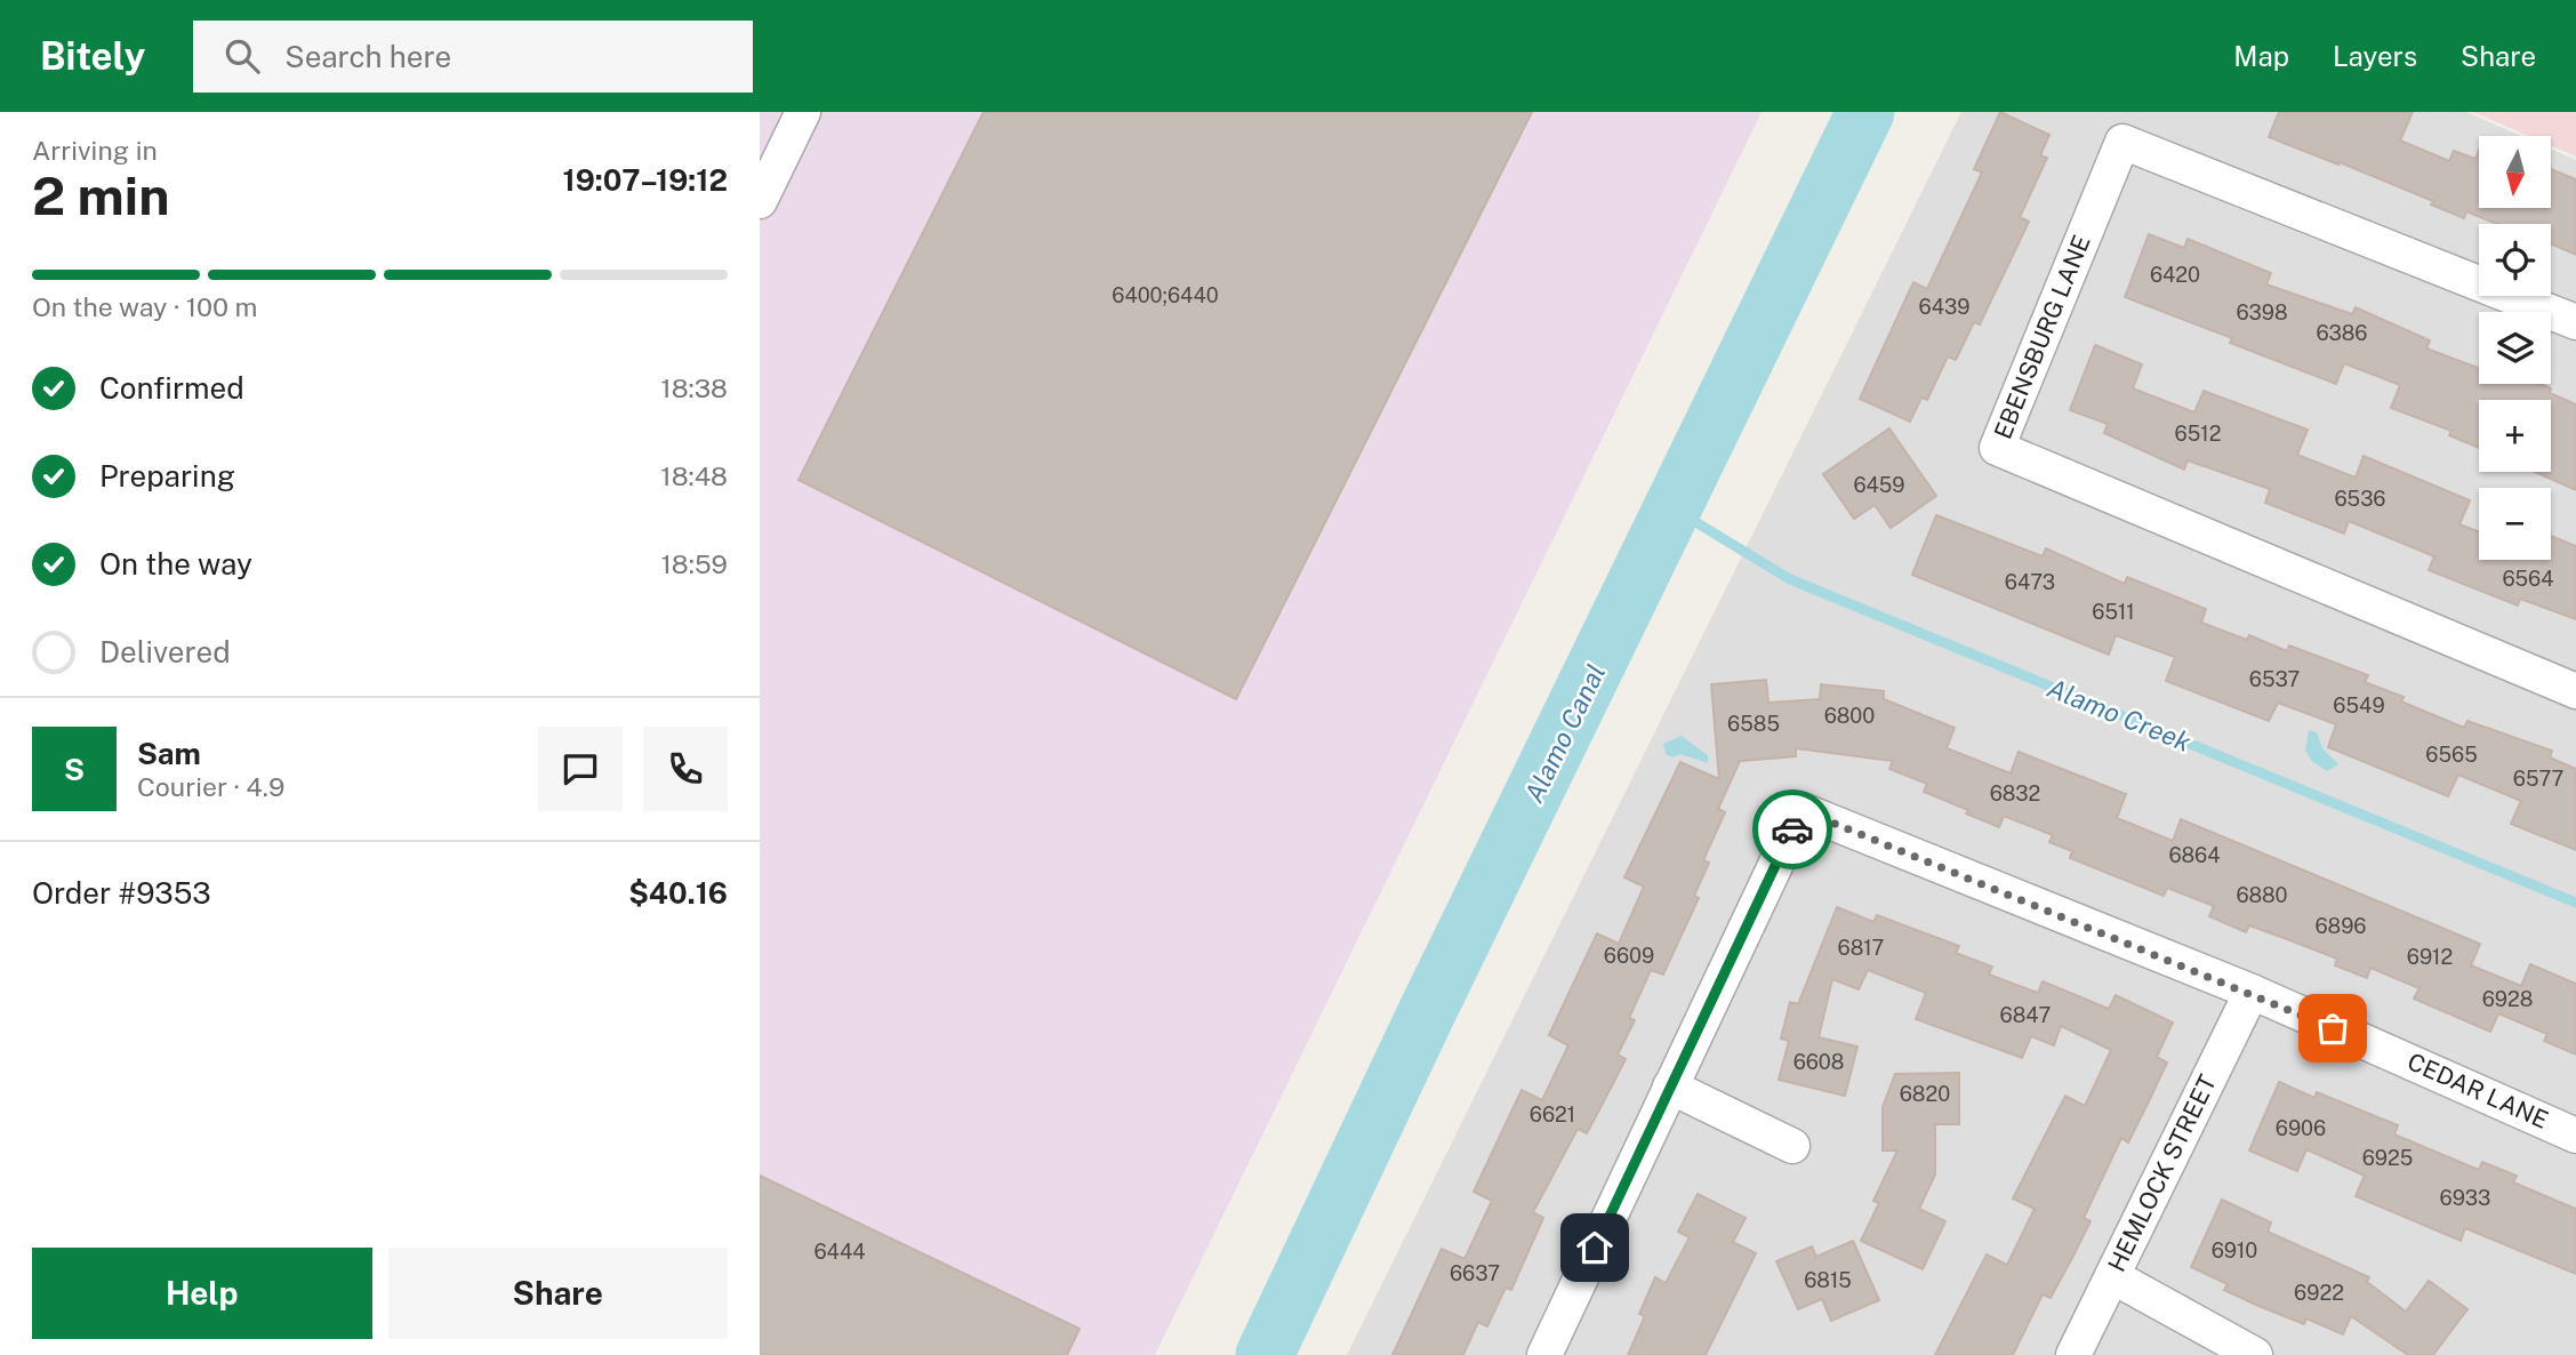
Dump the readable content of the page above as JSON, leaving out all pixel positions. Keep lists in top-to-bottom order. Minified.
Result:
{"streets":{"street":["EBENSBURG LANE","CEDAR LANE","HEMLOCK STREET"]},"crossings":[["CEDAR LANE","HEMLOCK STREET"]],"water":["Alamo Creek","Alamo Canal"],"house_numbers":["6420","6400;6440","6439","6398","6386","6512","6459","6536","6564","6473","6511","6537","6549","6800","6585","6565","6577","6832","6864","6880","6896","6817","6609","6912","6928","6847","6608","6820","6621","6906","6925","6933","6910","6444","6637","6815","6922"],"north":"bottom","page":{"header":"Bitely","search":"Search here","nav":["Map","Layers","Share"],"heading":["2 min","Arriving in","19:07–19:12"],"panel":["Sam","Courier · 4.9","Order #9353","$40.16"],"map_buttons":["+","−"],"bar":"On the way · 100 m","list":[["Confirmed","18:38"],["Preparing","18:48"],["On the way","18:59"],"Delivered"],"round":"S","buttons":["Help","Share"]}}
